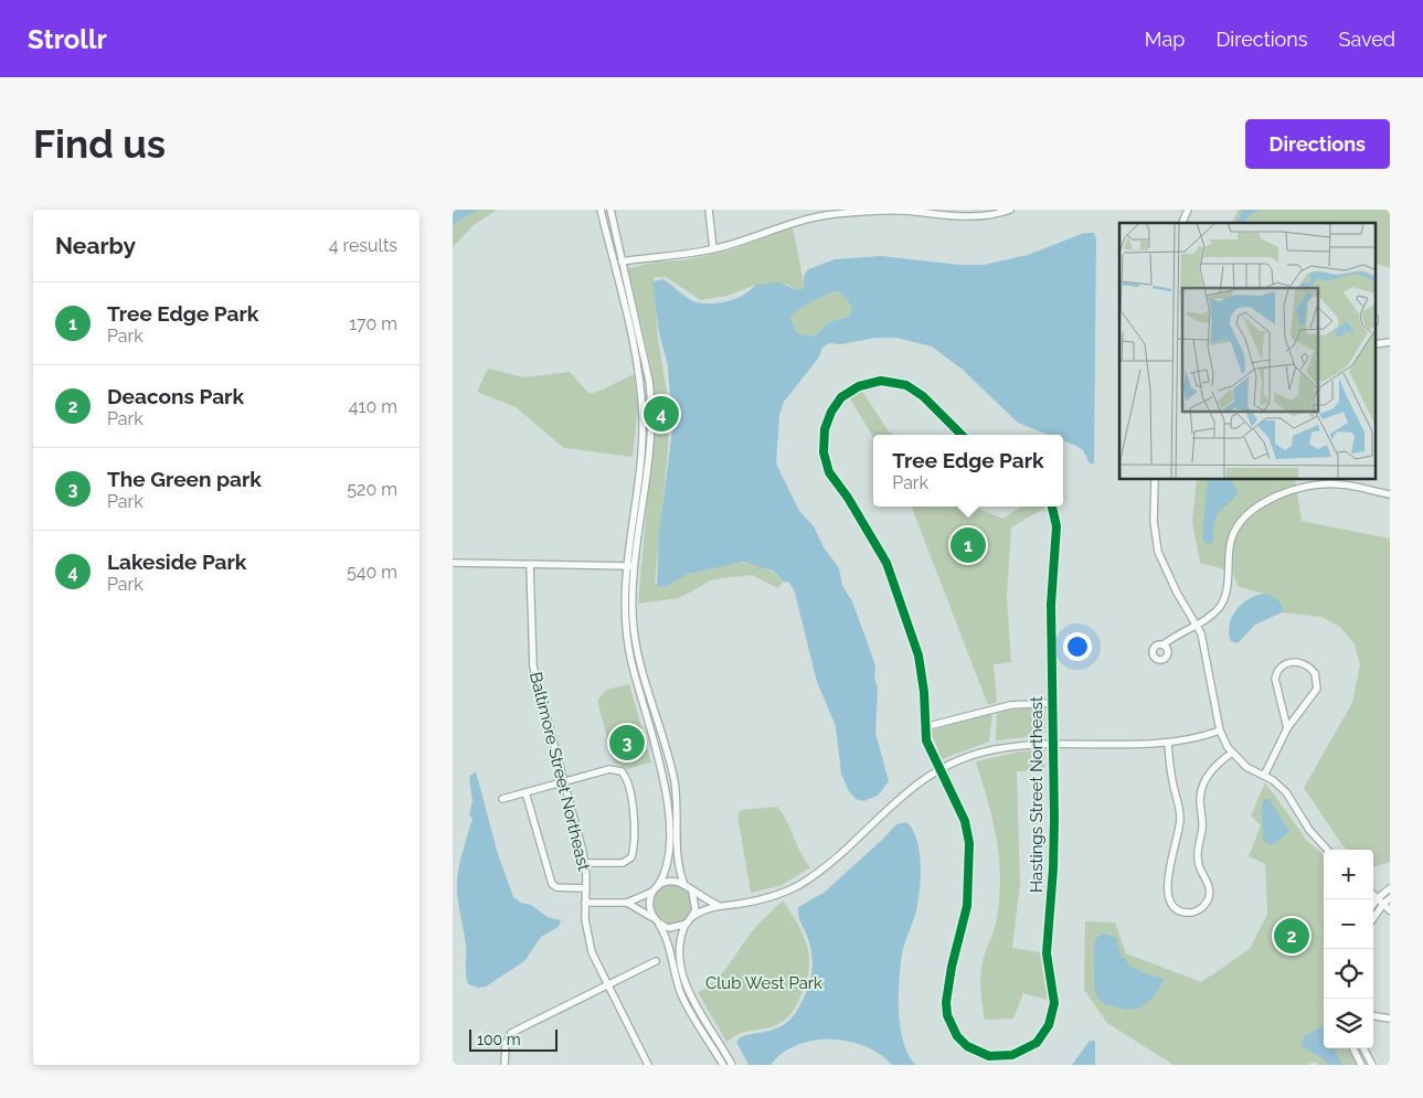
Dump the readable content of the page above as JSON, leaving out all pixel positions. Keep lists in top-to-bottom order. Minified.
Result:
{"streets":{"street":["Baltimore Street Northeast","Hastings Street Northeast"]},"parks":["Club West Park"],"scale_bar":"100 m","page":{"header":"Strollr","nav":["Map","Directions","Saved"],"buttons":"Directions","title":"Find us","heading":["Nearby","4 results"],"list":[{"mark":"1","name":"Tree Edge Park","note":"Park","value":"170 m"},{"mark":"2","name":"Deacons Park","note":"Park","value":"410 m"},{"mark":"3","name":"The Green park","note":"Park","value":"520 m"},{"mark":"4","name":"Lakeside Park","note":"Park","value":"540 m"}],"pins":["4","1","3","2"],"popup":["Tree Edge Park","Park"],"map_buttons":["+","−"],"scale":"100 m"}}
